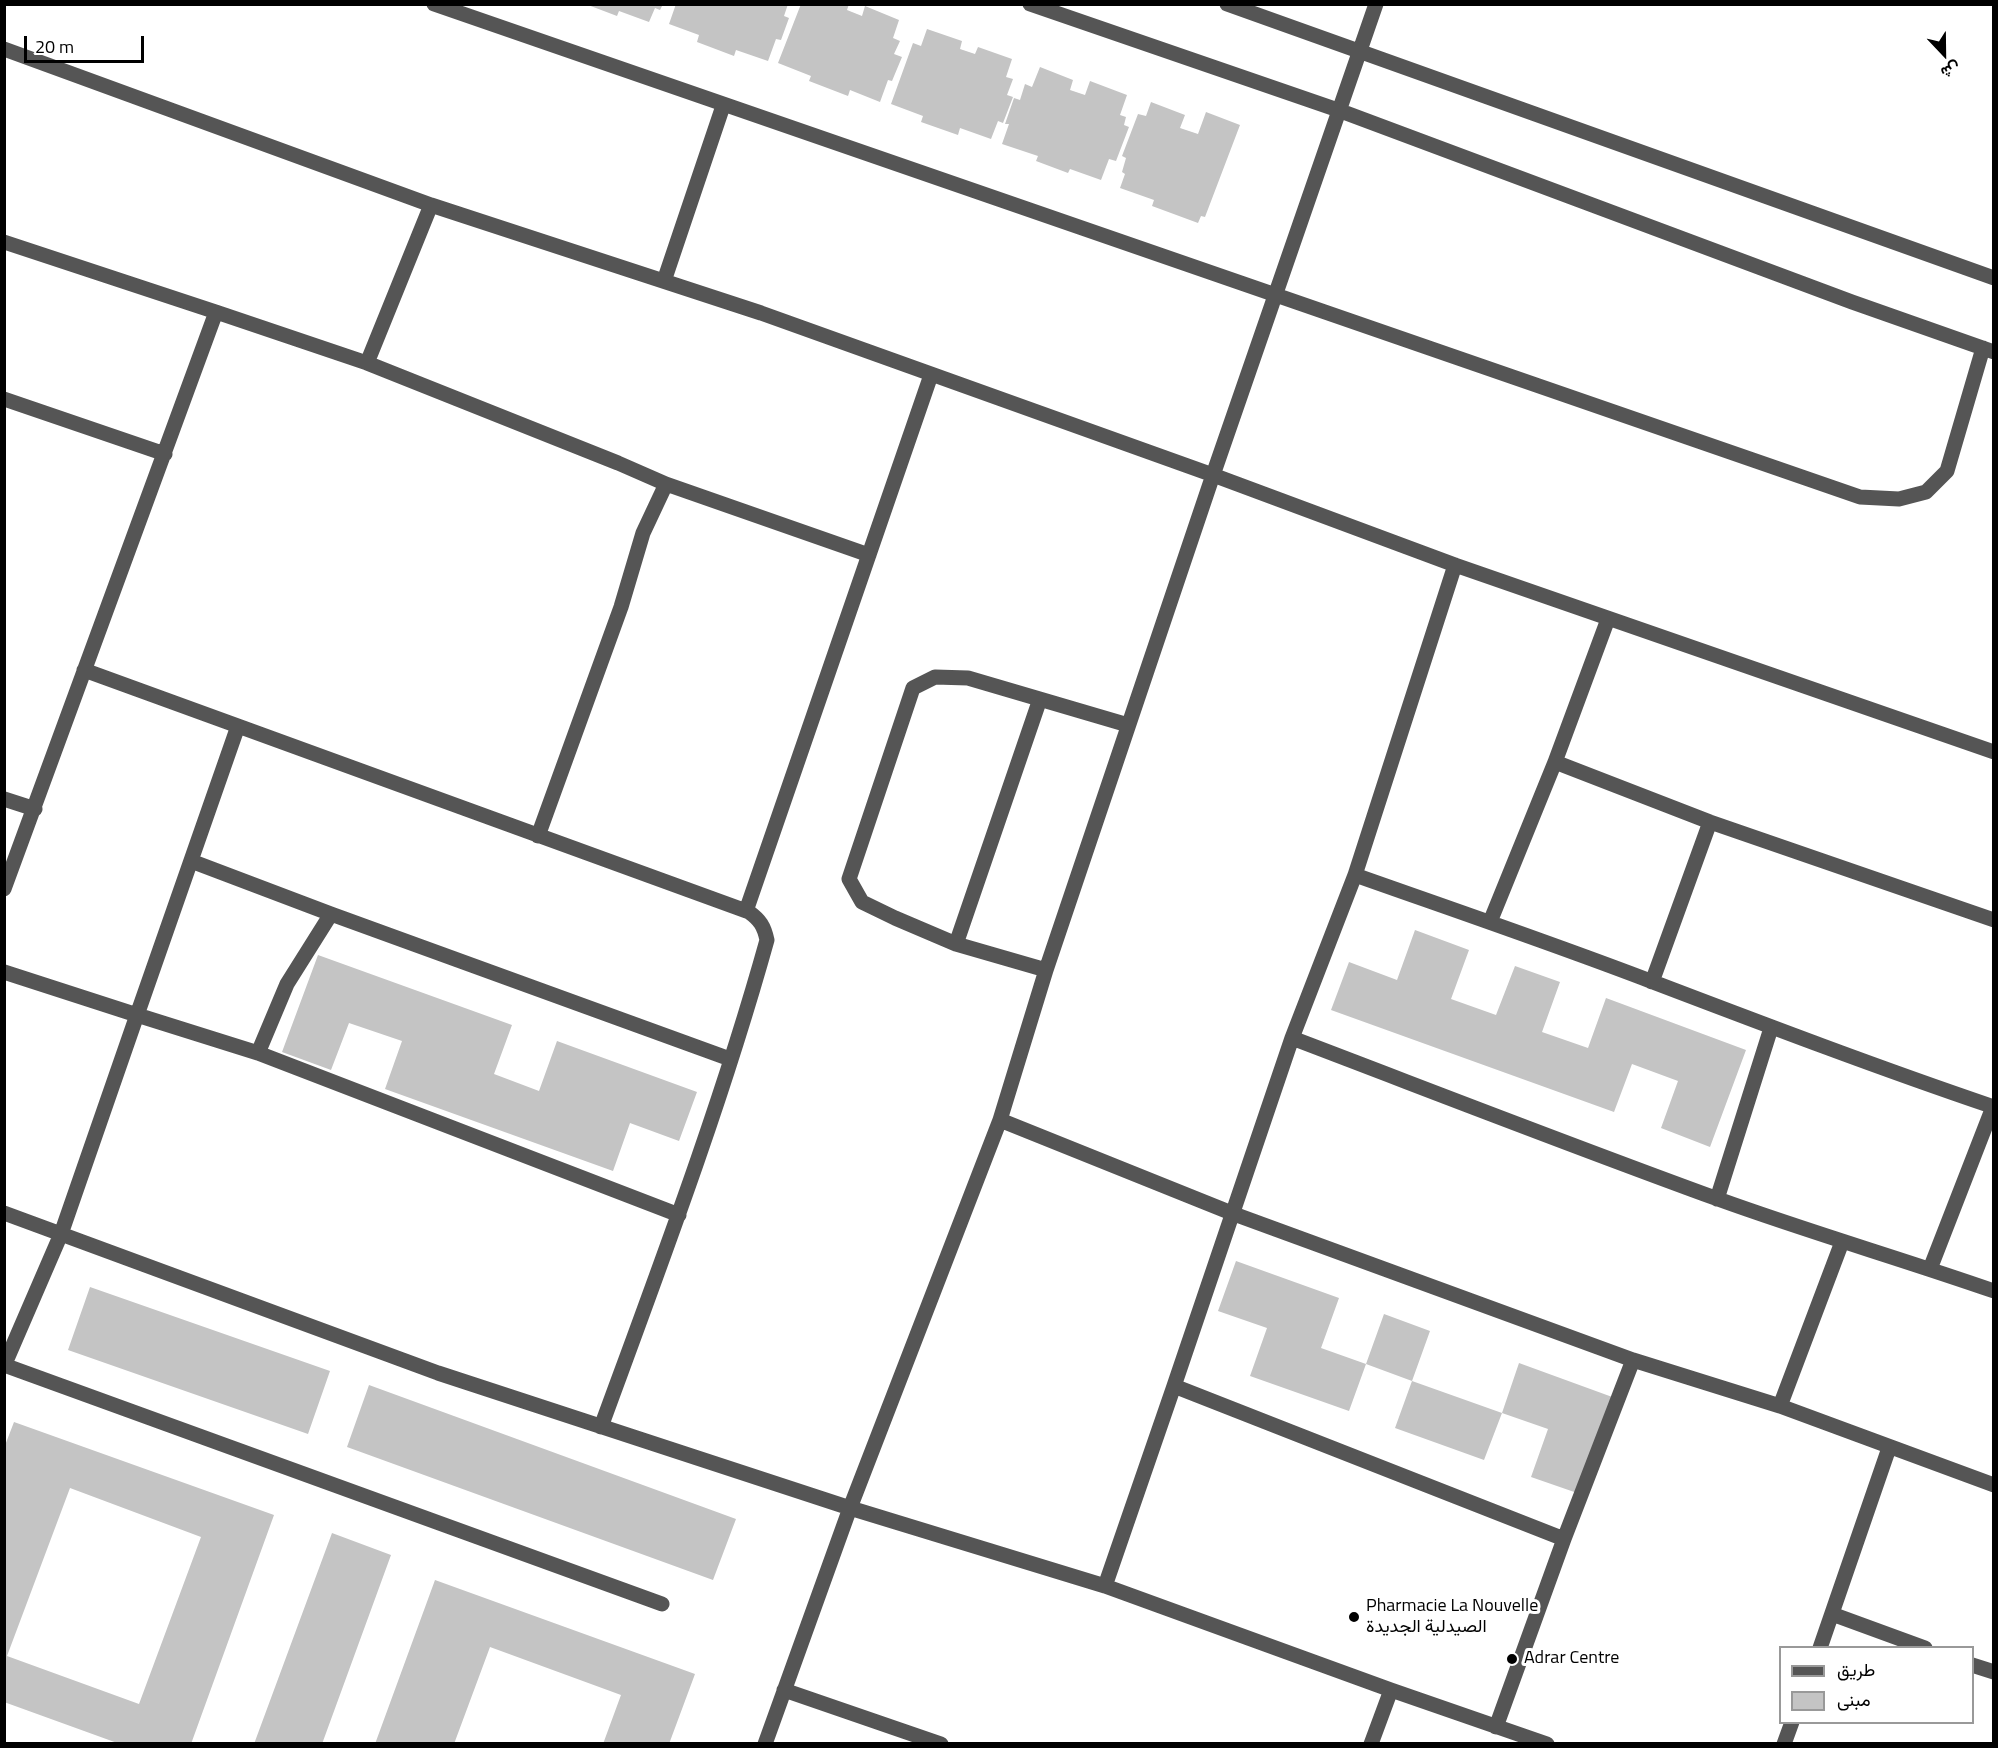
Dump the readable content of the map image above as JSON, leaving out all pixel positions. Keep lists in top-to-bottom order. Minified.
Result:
{"places":["Pharmacie La Nouvelle الصيدلية الجديدة","Adrar Centre"],"legend":["طريق","مبنى"],"scale_bar":"20 m","north":"bottom"}
